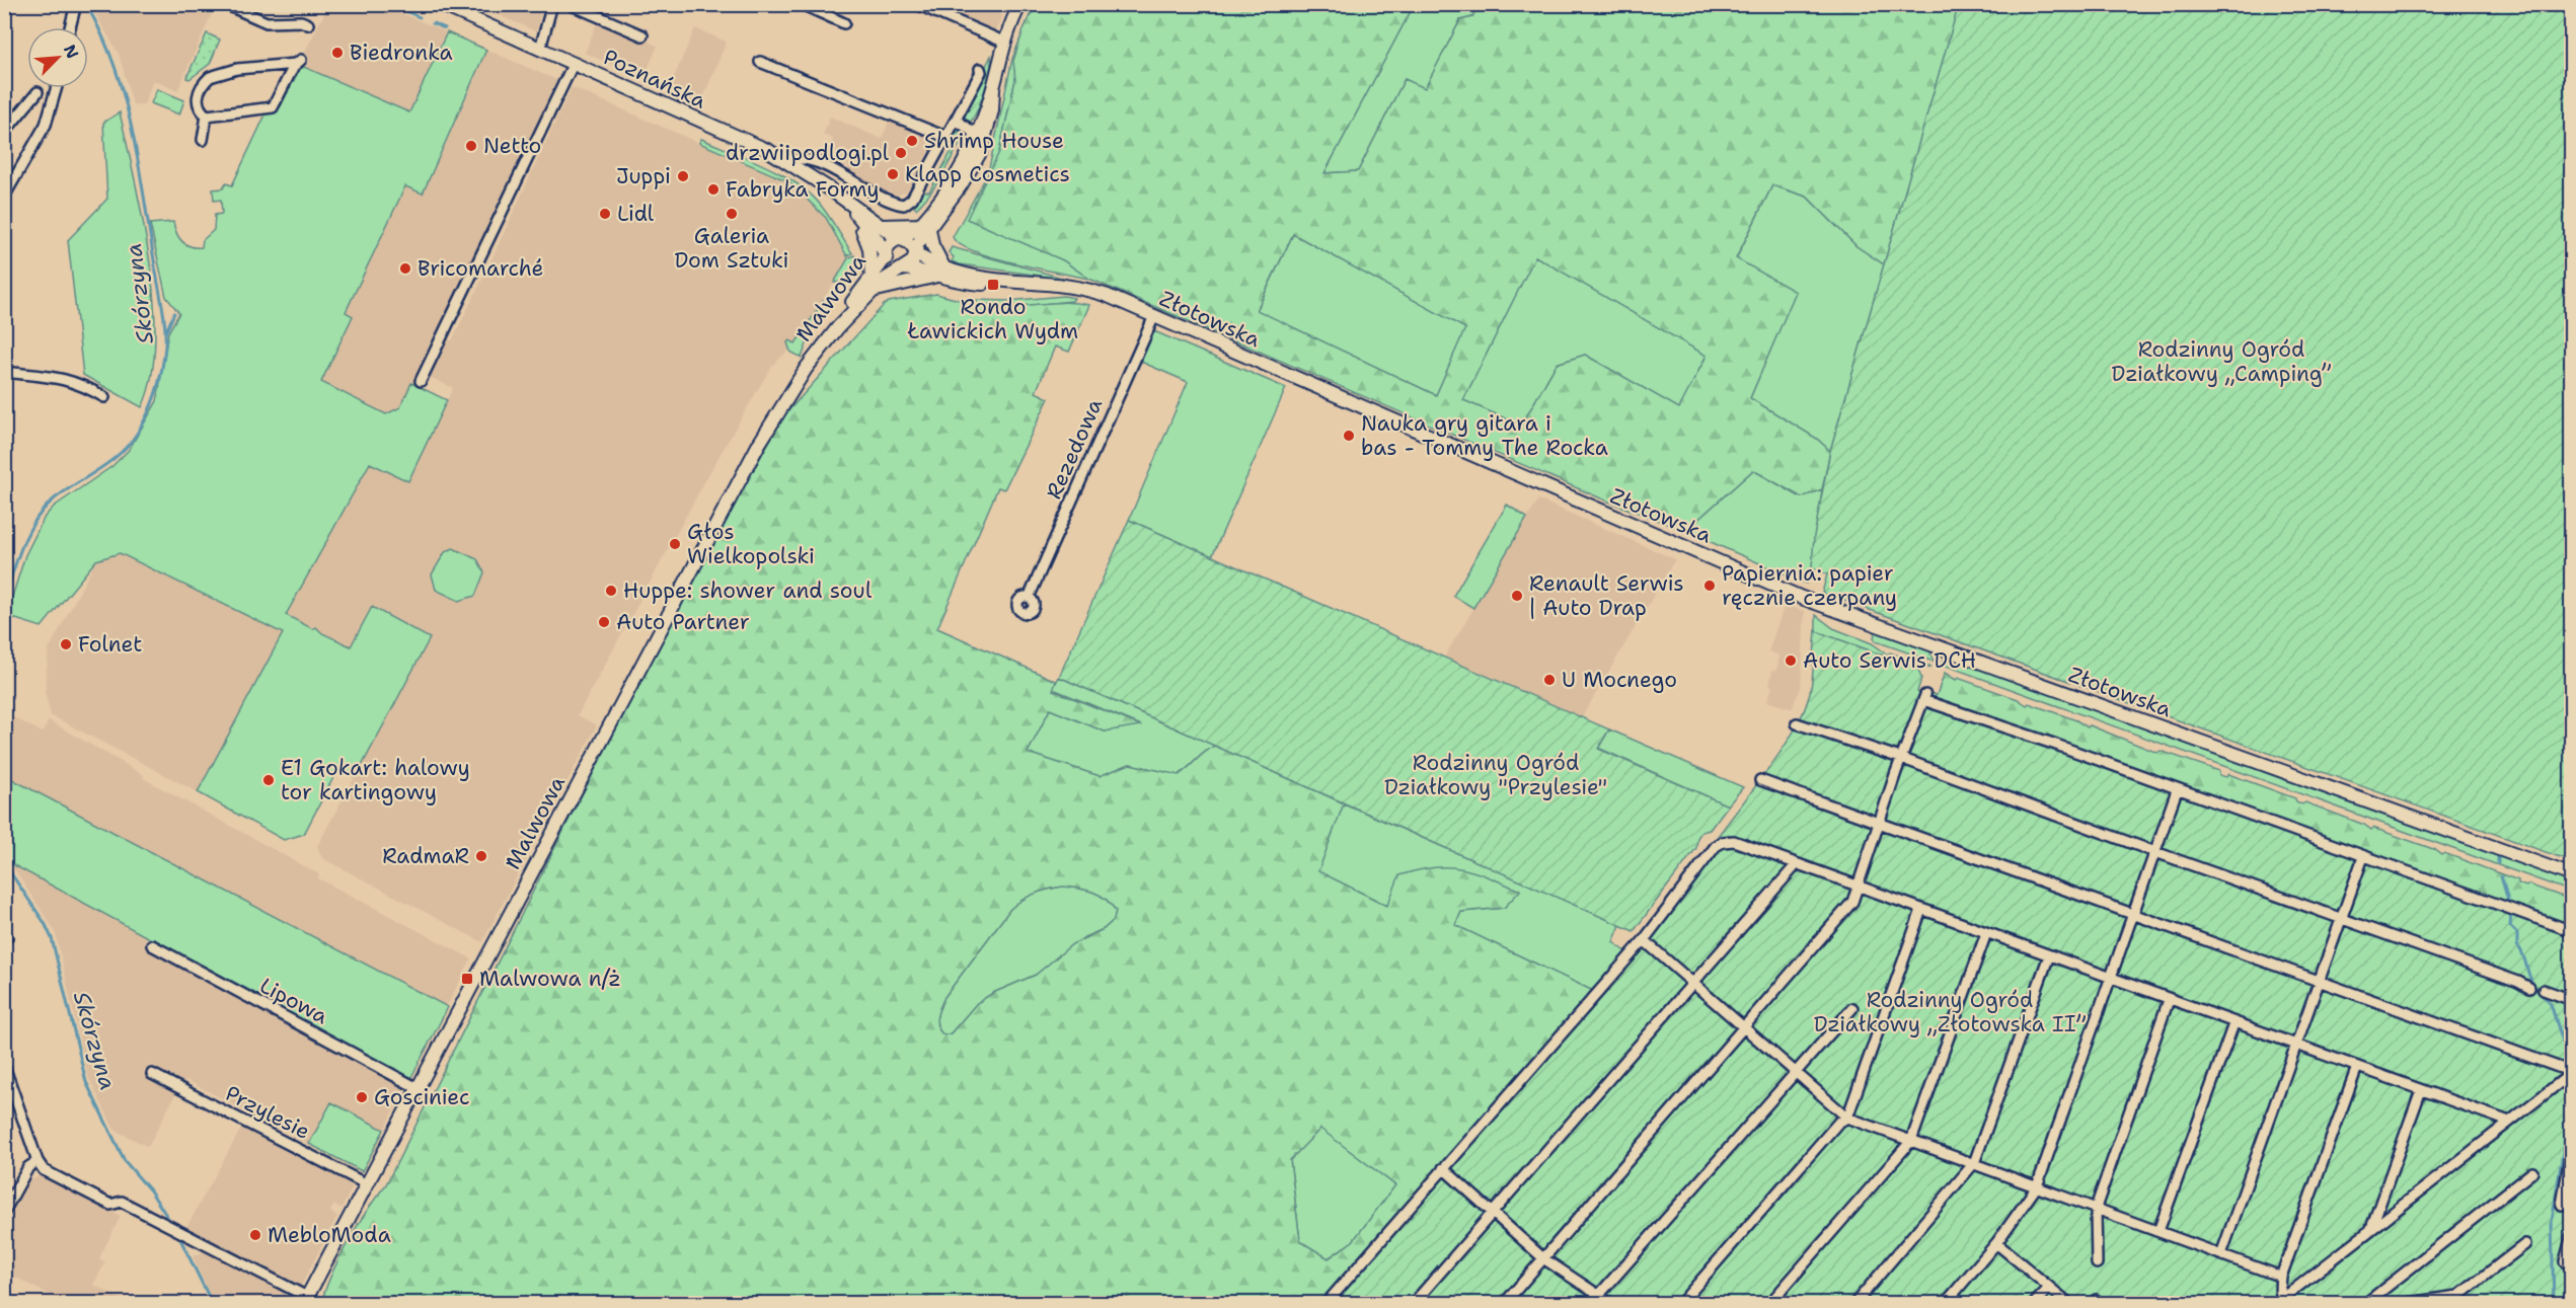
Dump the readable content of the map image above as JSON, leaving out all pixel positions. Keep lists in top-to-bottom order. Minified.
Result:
{"streets":{"street":["Poznańska","Malwowa","Złotowska","Rezedowa","Lipowa","Przylesie"]},"crossings":[["Malwowa","Złotowska"],["Malwowa","Lipowa"],["Malwowa","Przylesie"],["Złotowska","Rezedowa"]],"water":["Skórzyna"],"parks":["Rodzinny Ogród Działkowy „Camping”","Rodzinny Ogród Działkowy \"Przylesie\"","Rodzinny Ogród Działkowy „Złotowska II”"],"places":{"other":["Biedronka","Shrimp House","Netto","drzwiipodlogi.pl","Klapp Cosmetics","Juppi","Fabryka Formy","Lidl","Galeria Dom Sztuki","Bricomarché","Nauka gry gitara i bas - Tommy The Rocka","Głos Wielkopolski","Papiernia: papier ręcznie czerpany","Huppe: shower and soul","Renault Serwis | Auto Drap","Auto Partner","Folnet","Auto Serwis DCH","U Mocnego","E1 Gokart: halowy tor kartingowy","RadmaR","Gosciniec","MebloModa"],"transit":["Rondo Ławickich Wydm","Malwowa n/ż"]},"north":"top right"}
